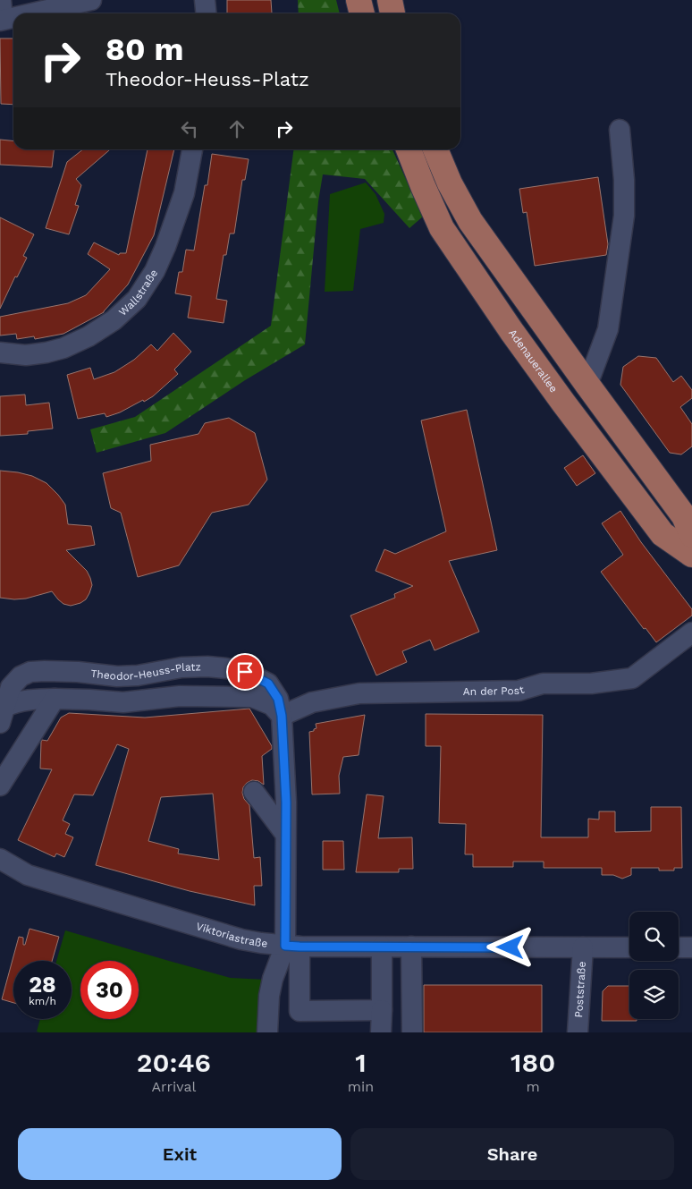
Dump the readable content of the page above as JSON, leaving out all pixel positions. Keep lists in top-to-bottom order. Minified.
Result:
{"streets":{"main road":["Adenauerallee"],"street":["Wallstraße","Theodor-Heuss-Platz","An der Post","Viktoriastraße","Poststraße"]},"crossings":[["Theodor-Heuss-Platz","An der Post"],["Theodor-Heuss-Platz","Viktoriastraße"],["Viktoriastraße","Poststraße"]],"page":{"turn":["80 m","Theodor-Heuss-Platz"],"speed":"28 km/h","limit":"30","eta":["20:46","Arrival","1","min","180","m"],"buttons":["Exit","Share"]}}
